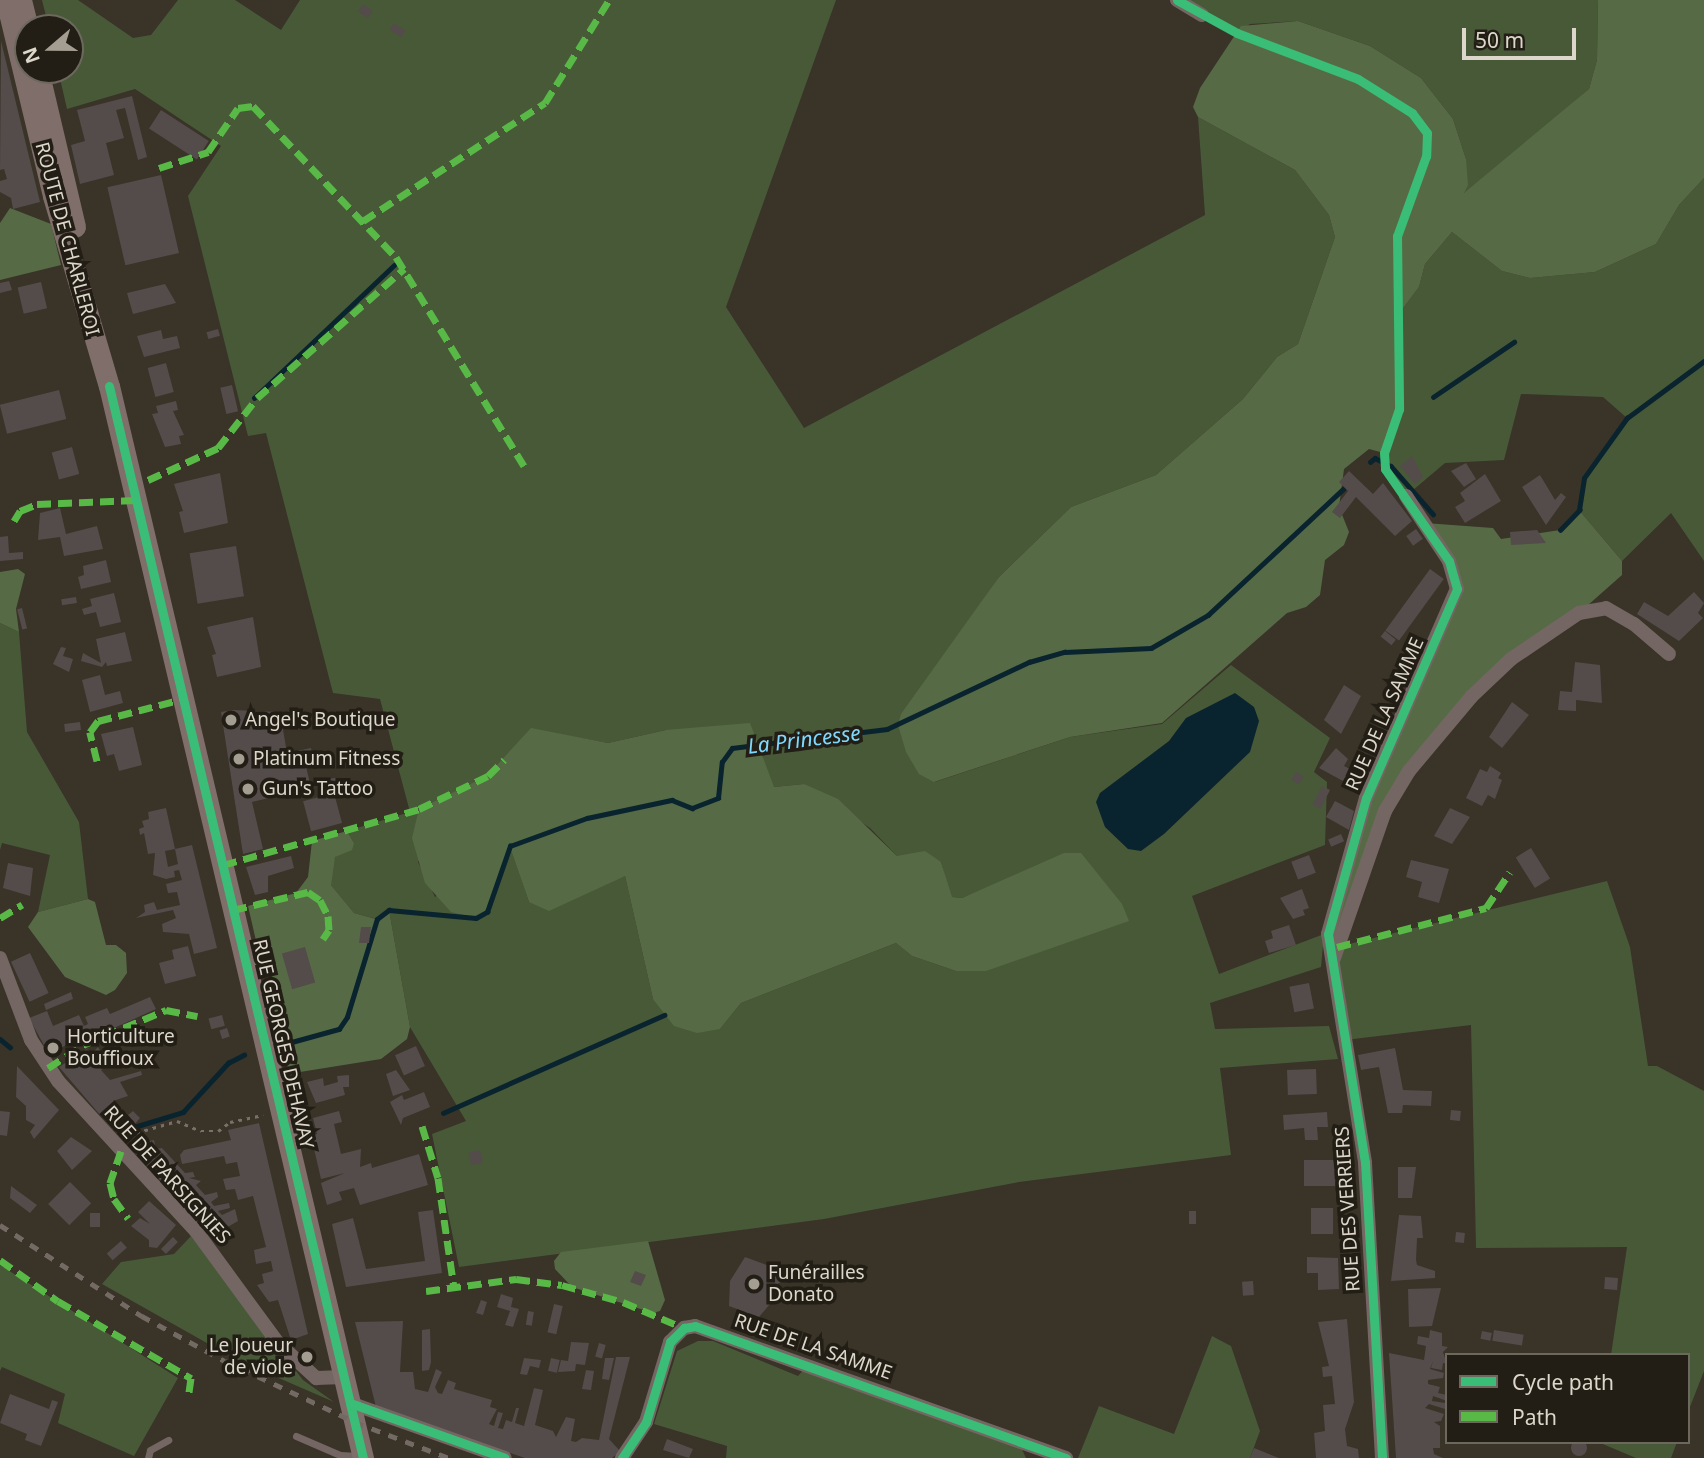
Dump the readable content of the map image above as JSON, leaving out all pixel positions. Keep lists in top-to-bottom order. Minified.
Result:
{"streets":{"main road":["ROUTE DE CHARLEROI","RUE GEORGES DEHAVAY"],"street":["RUE DE LA SAMME","RUE DE PARSIGNIES","RUE DES VERRIERS"]},"crossings":[["ROUTE DE CHARLEROI","RUE GEORGES DEHAVAY"],["RUE DE LA SAMME","RUE DES VERRIERS"],["RUE GEORGES DEHAVAY","RUE DE PARSIGNIES"]],"water":["La Princesse"],"places":["Angel's Boutique","Platinum Fitness","Gun's Tattoo","Horticulture Bouffioux","Funérailles Donato","Le Joueur de viole"],"legend":["Cycle path","Path"],"scale_bar":"50 m","north":"left"}
